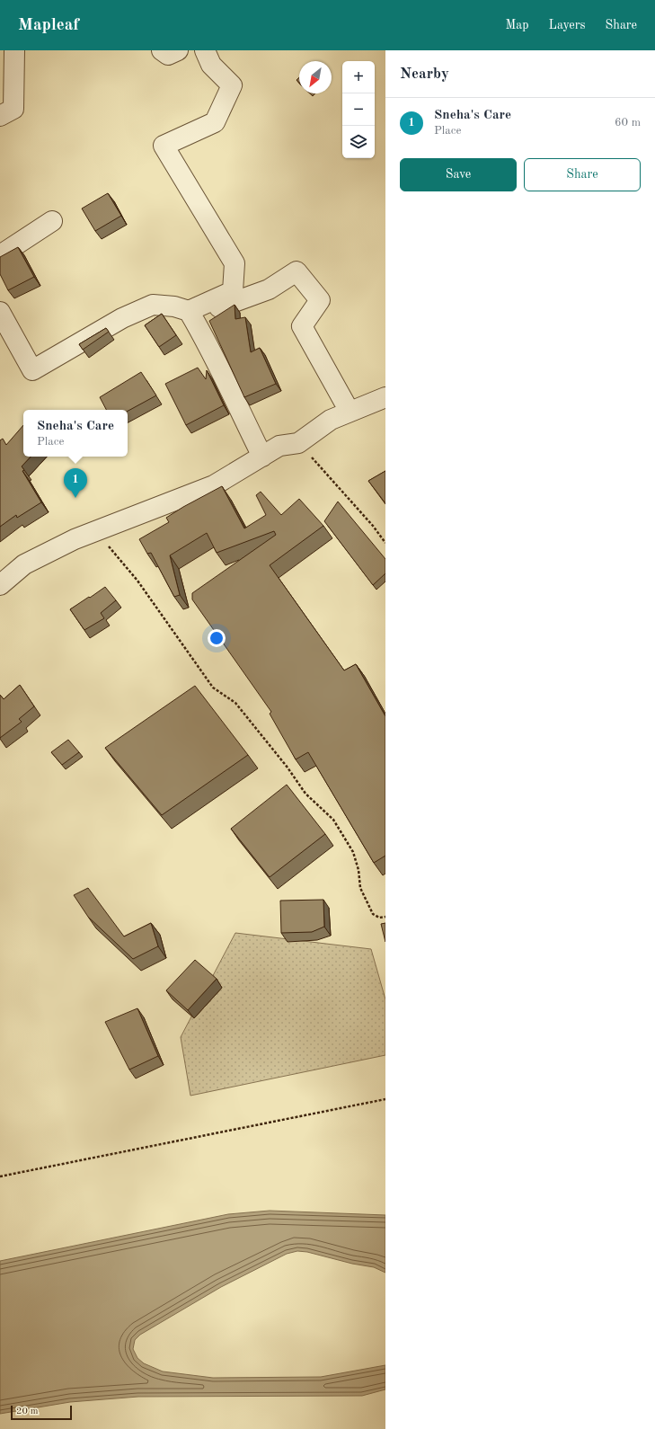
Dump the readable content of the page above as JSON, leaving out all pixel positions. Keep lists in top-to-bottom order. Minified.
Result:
{"scale_bar":"20 m","north":"bottom left","page":{"header":"Mapleaf","nav":["Map","Layers","Share"],"heading":"Nearby","map_buttons":["+","−"],"list":[{"mark":"1","name":"Sneha's Care","note":"Place","value":"60 m"}],"buttons":["Save","Share"],"popup":["Sneha's Care","Place"],"pins":"1","scale":"20 m"}}
